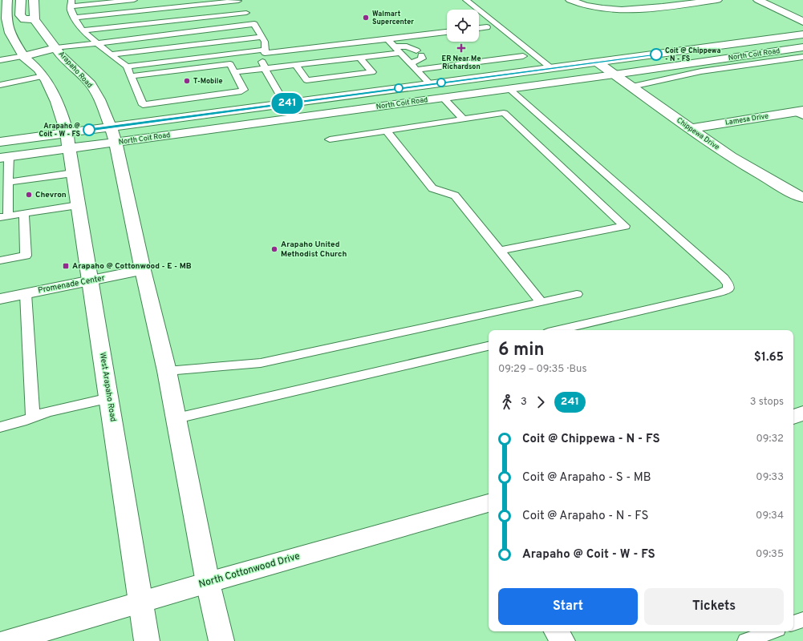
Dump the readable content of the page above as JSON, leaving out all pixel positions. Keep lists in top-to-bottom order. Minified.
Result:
{"streets":{"main road":["North Coit Road","Arapaho Road","Lamesa Drive","Chippewa Drive","Promenade Center","West Arapaho Road","North Cottonwood Drive"]},"crossings":[["North Coit Road","Arapaho Road"],["North Coit Road","Chippewa Drive"],["North Coit Road","West Arapaho Road"],["Lamesa Drive","Chippewa Drive"],["Promenade Center","West Arapaho Road"],["West Arapaho Road","North Cottonwood Drive"]],"places":{"other":["Walmart Supercenter","Coit @ Chippewa - N - FS","T-Mobile","Arapaho @ Coit - W - FS","Chevron","Arapaho United Methodist Church"],"health":["ER Near Me Richardson"],"transit":["Arapaho @ Cottonwood - E - MB"]},"lines":["bus line 241"],"page":{"on_map":"241","heading":["6 min","09:29 – 09:35 · Bus","$1.65"],"legs":["3","241","3 stops"],"list":[{"name":"Coit @ Chippewa - N - FS","value":"09:32"},{"name":"Coit @ Arapaho - S - MB","value":"09:33"},{"name":"Coit @ Arapaho - N - FS","value":"09:34"},{"name":"Arapaho @ Coit - W - FS","value":"09:35"}],"buttons":["Start","Tickets"]}}
